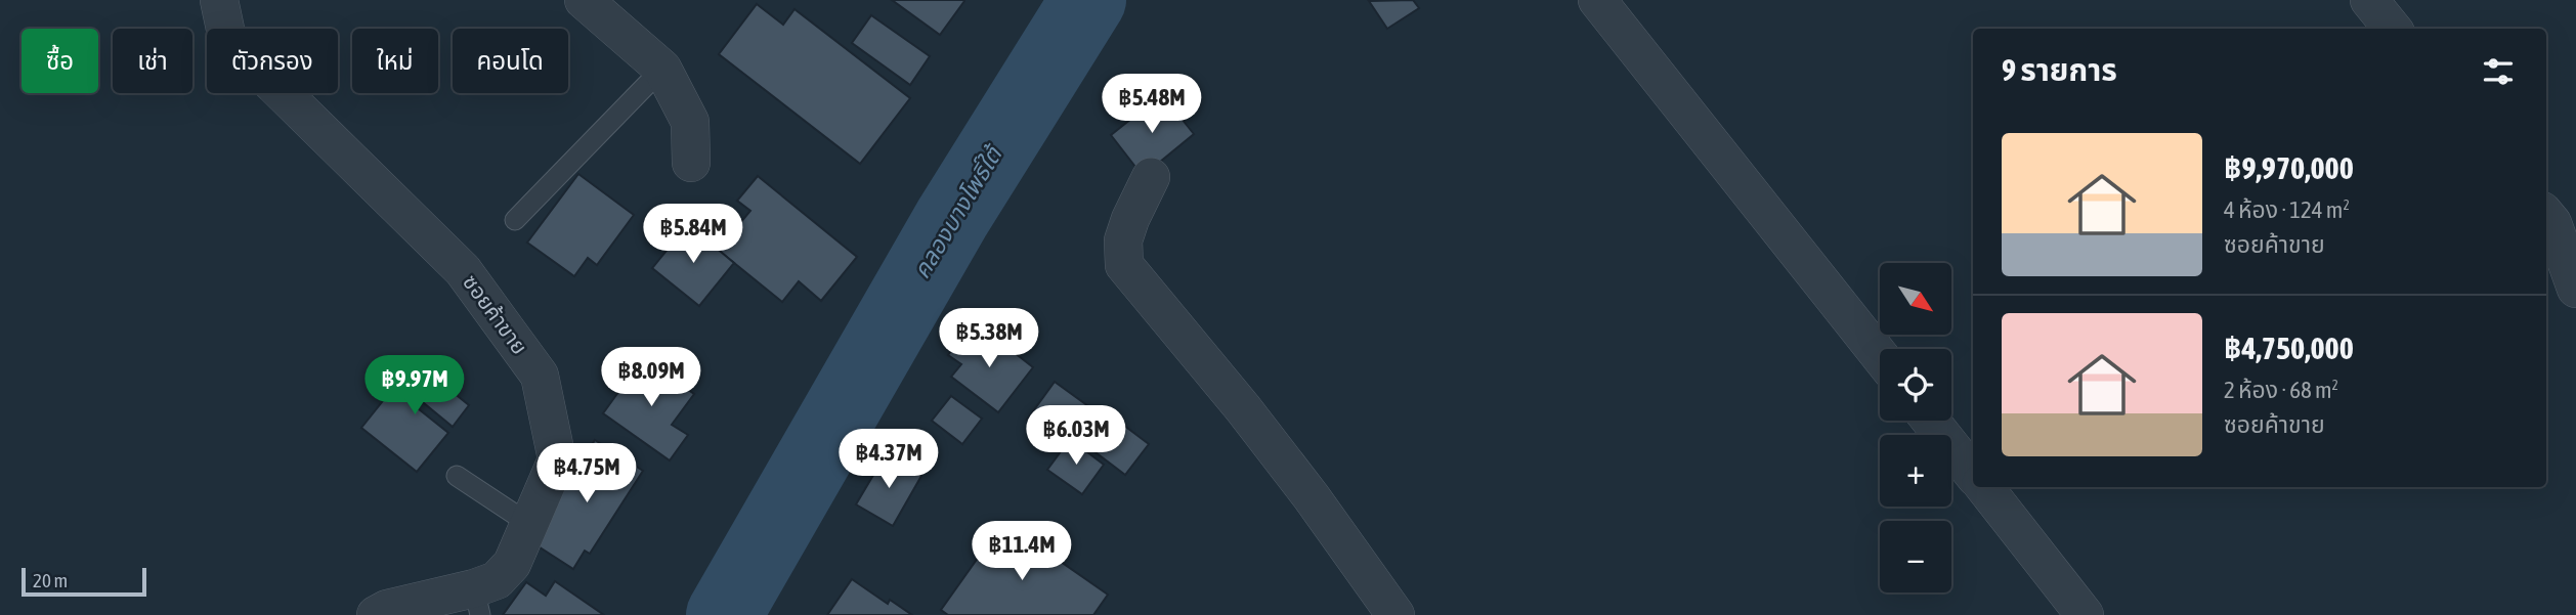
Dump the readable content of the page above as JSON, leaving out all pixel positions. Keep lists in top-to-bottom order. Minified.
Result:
{"streets":{"street":["ซอยค้าขาย"]},"water":["คลองบางโพธิ์ใต้"],"scale_bar":"20 m","north":"bottom right","page":{"chip":["ซื้อ","เช่า","ตัวกรอง","ใหม่","คอนโด"],"heading":"9 รายการ","price":["฿5.48M","฿5.84M","฿5.38M","฿8.09M","฿9.97M","฿6.03M","฿4.37M","฿4.75M","฿11.4M"],"list":[{"name":"฿9,970,000","note":"4 ห้อง · 124 m² · ซอยค้าขาย"},{"name":"฿4,750,000","note":"2 ห้อง · 68 m² · ซอยค้าขาย"}],"map_buttons":["+","−"],"scale":"20 m"}}
